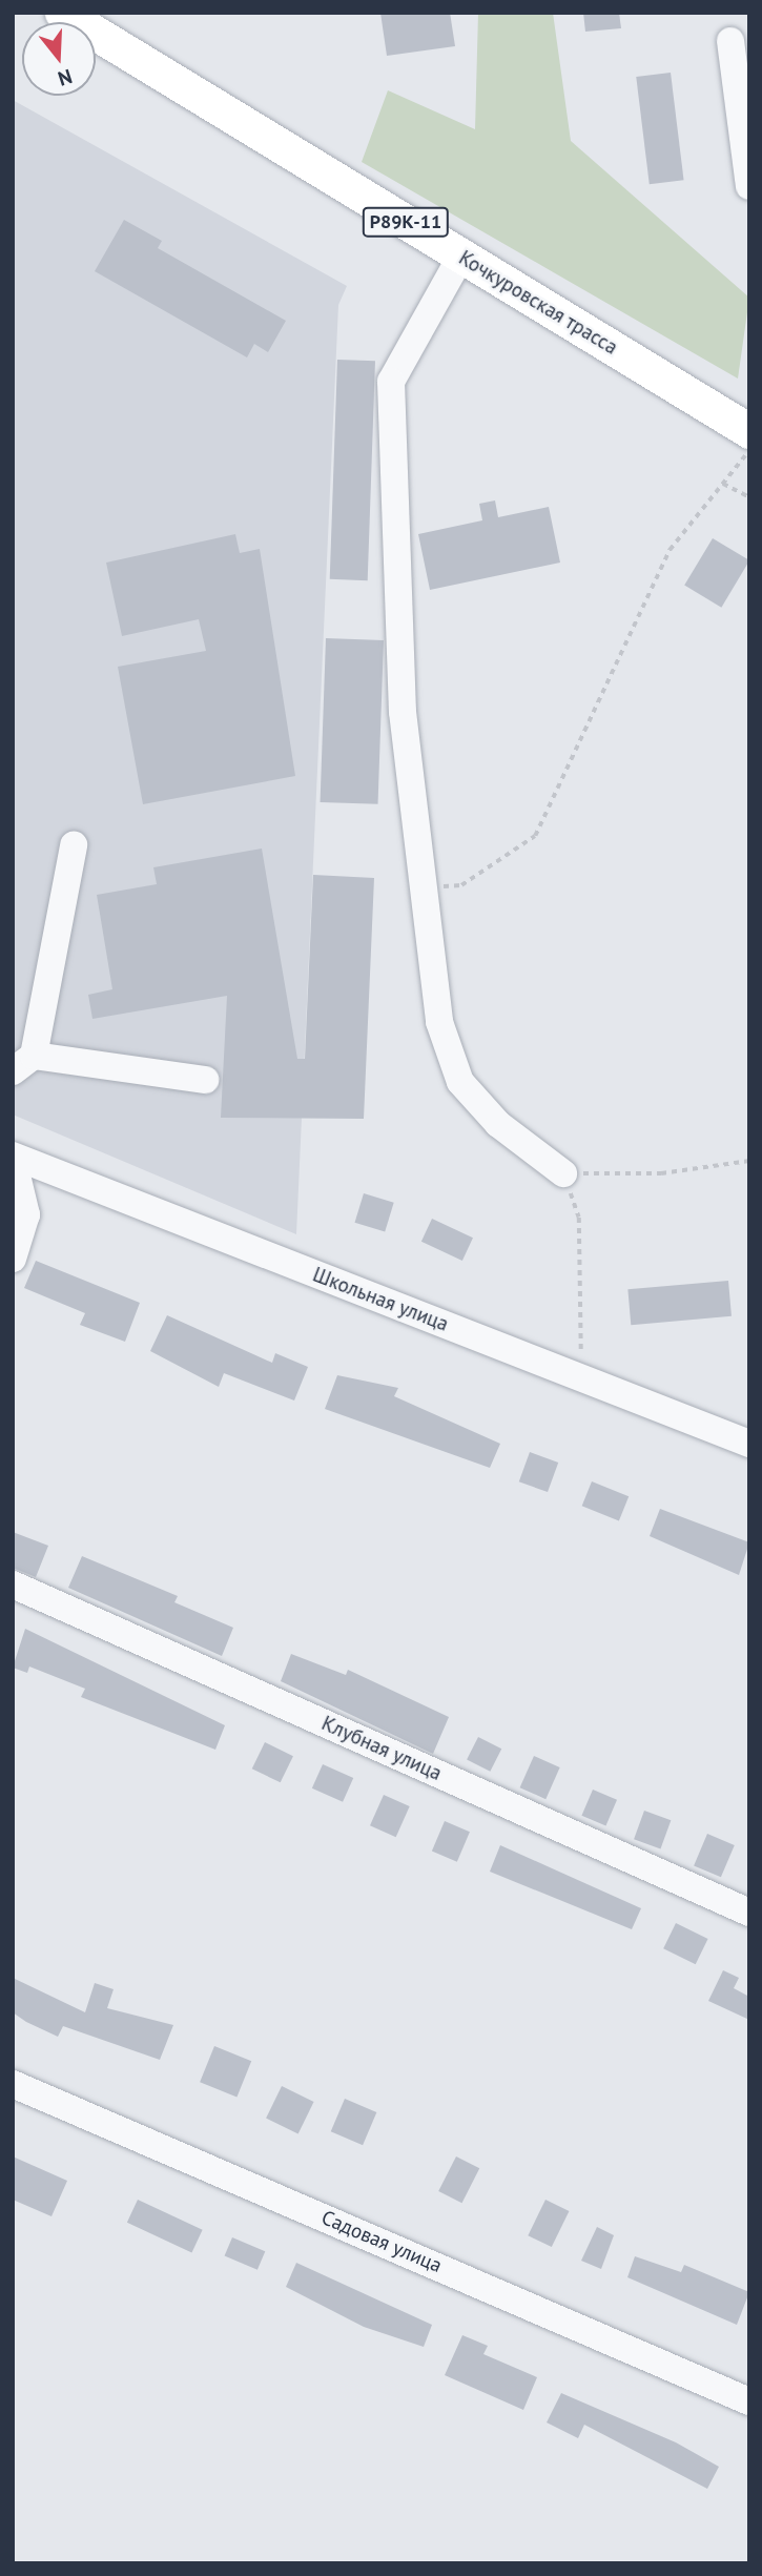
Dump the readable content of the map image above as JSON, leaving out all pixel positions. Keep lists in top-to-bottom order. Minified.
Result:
{"streets":{"main road":["Р89К-11","Кочкуровская трасса"],"street":["Школьная улица","Клубная улица","Садовая улица"]},"north":"bottom"}
